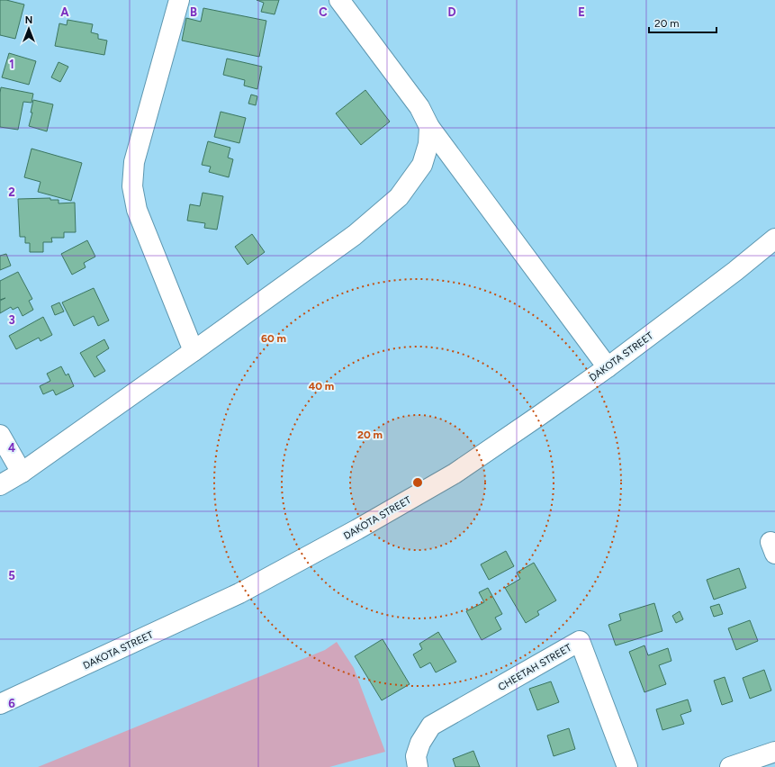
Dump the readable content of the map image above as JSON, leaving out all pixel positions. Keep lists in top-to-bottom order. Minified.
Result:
{"streets":{"street":["DAKOTA STREET","CHEETAH STREET"]},"scale_bar":"20 m","north":"top","grid":{"columns":["A","B","C","D","E"],"rows":["1","2","3","4","5","6"]},"rings":["60 m","40 m","20 m"]}
